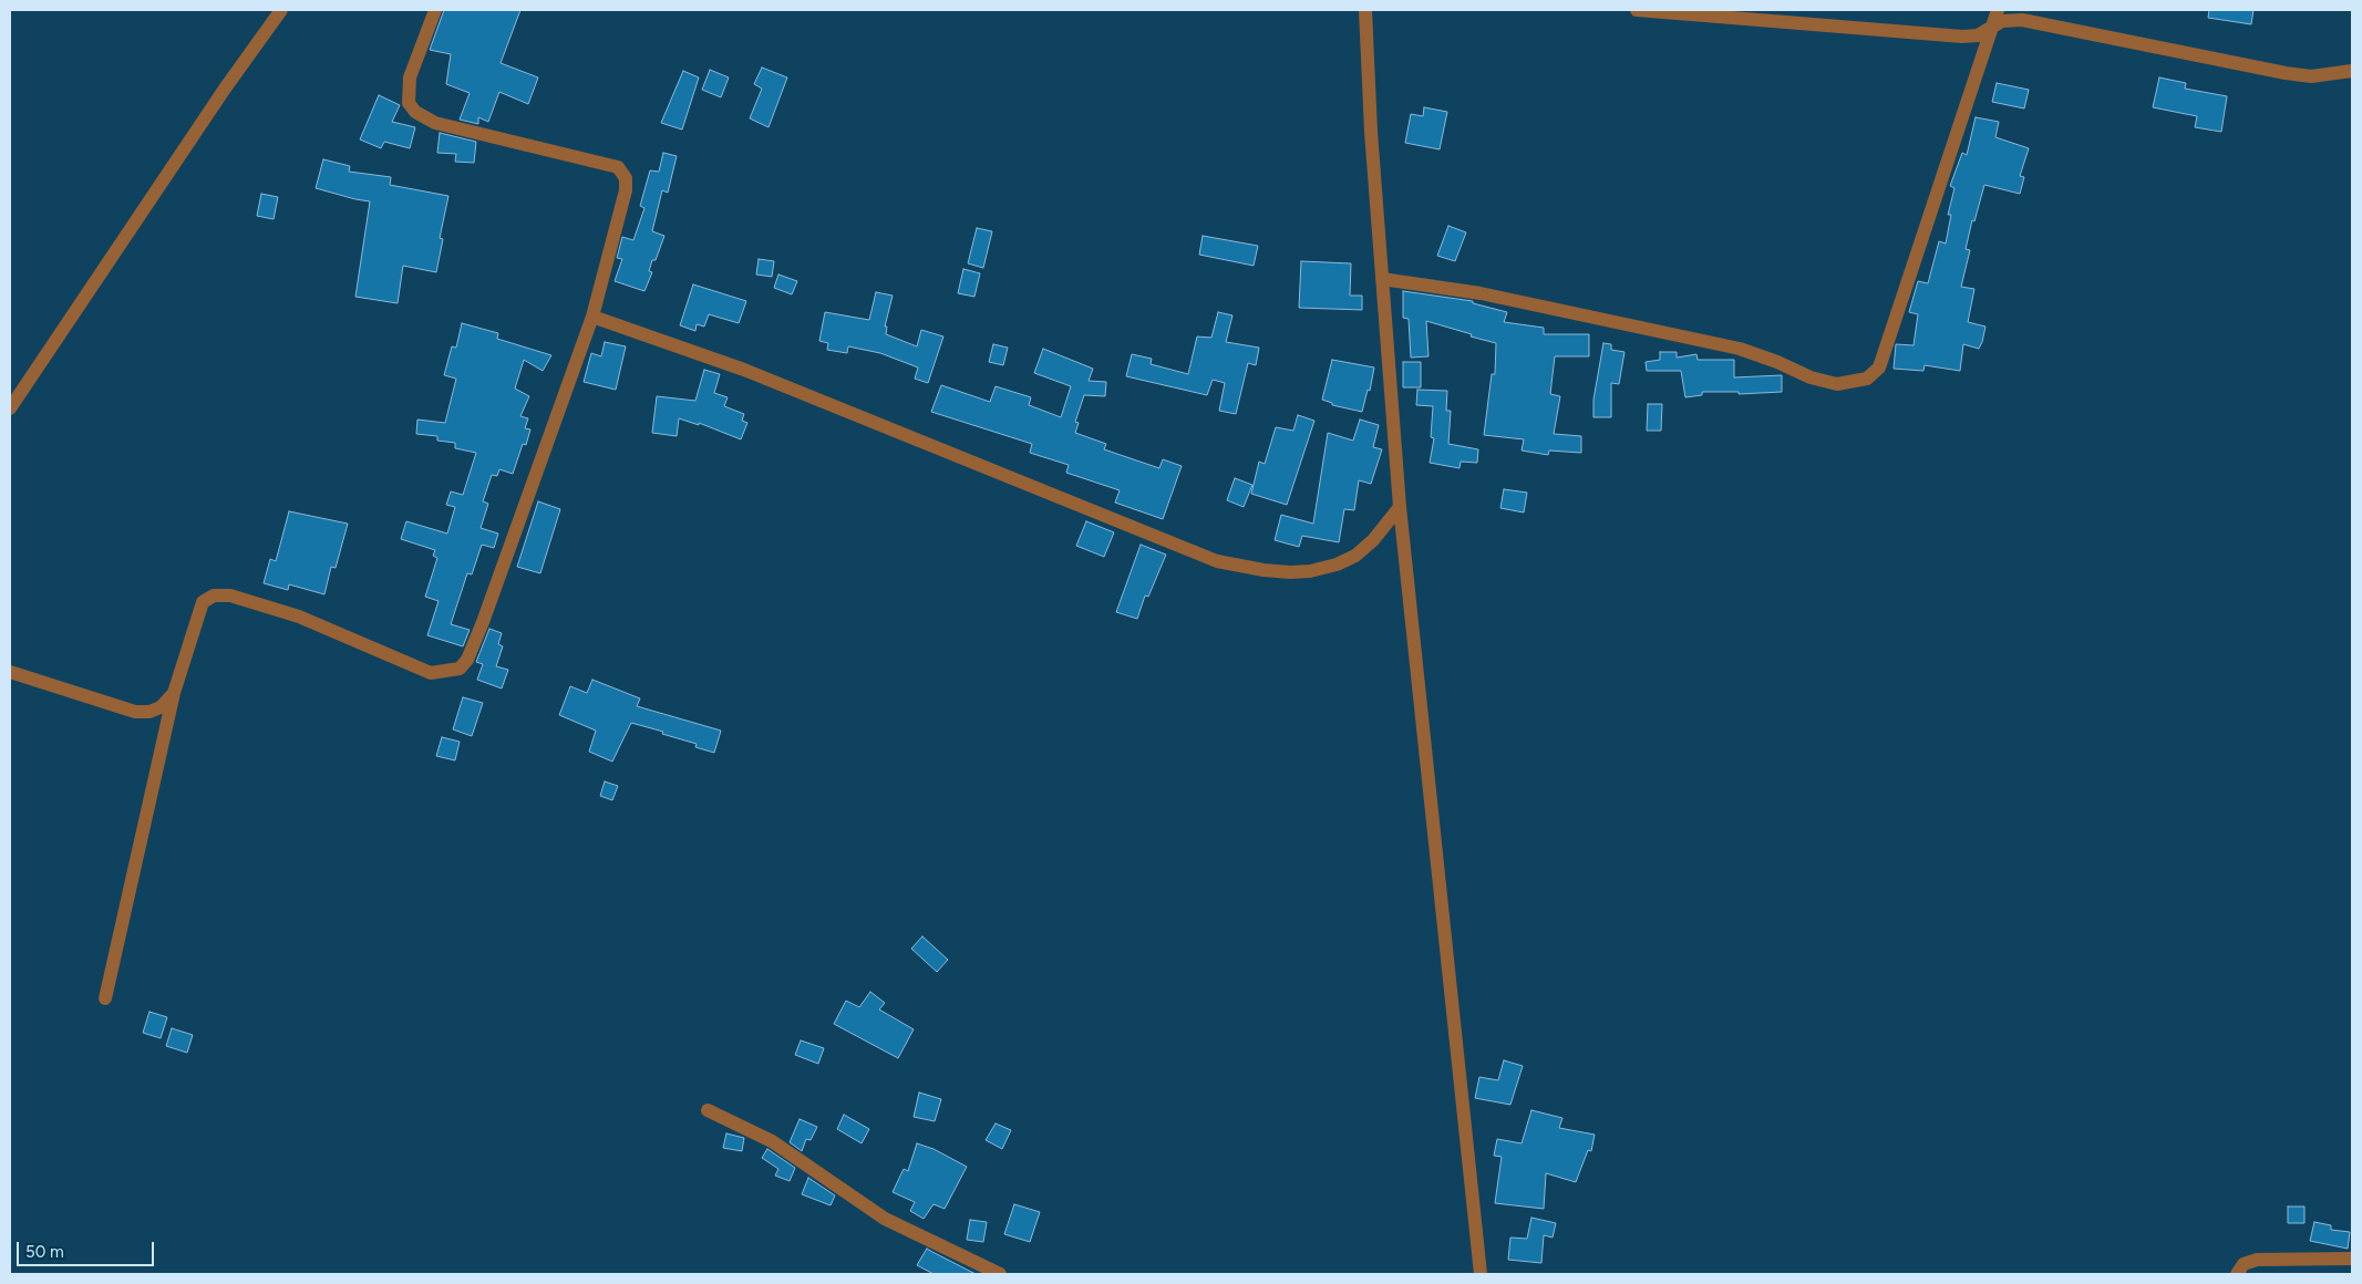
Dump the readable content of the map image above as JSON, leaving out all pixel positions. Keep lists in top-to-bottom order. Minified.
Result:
{"scale_bar":"50 m"}
